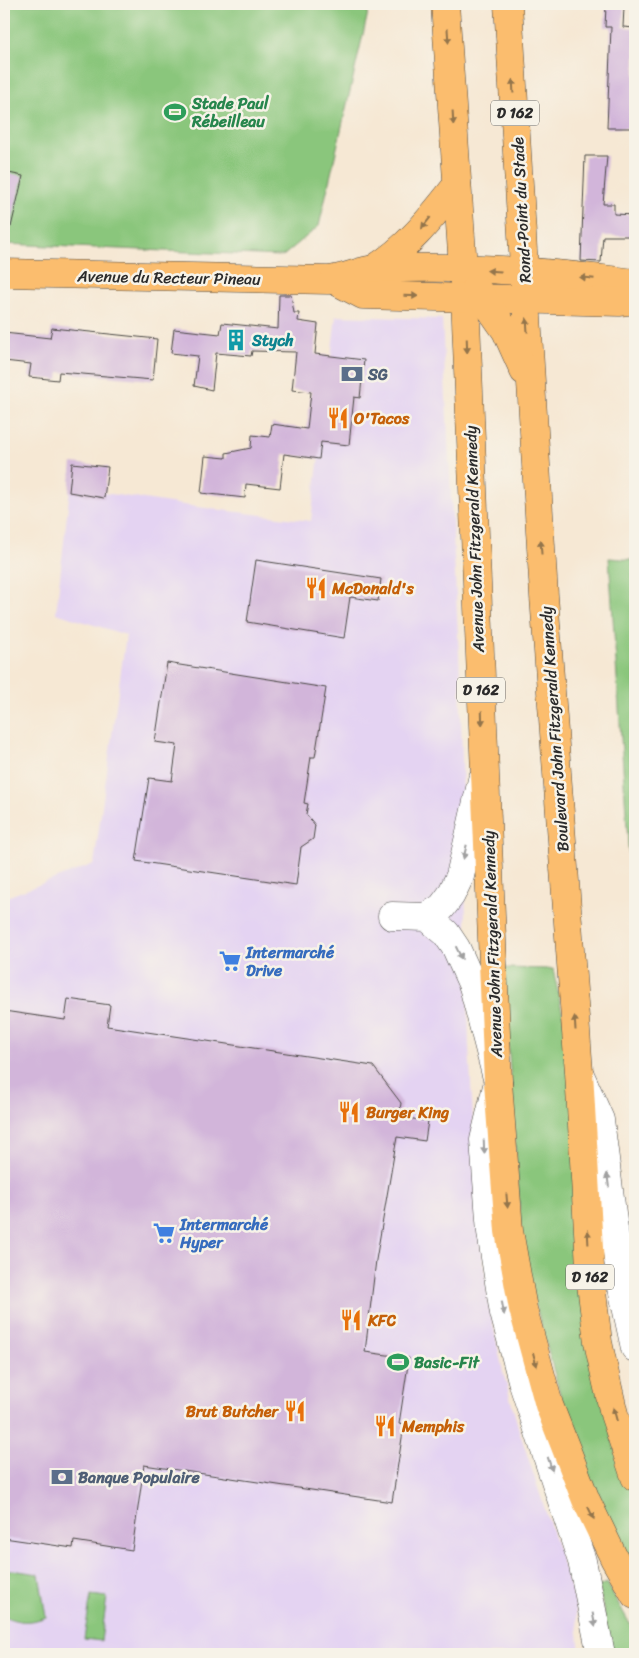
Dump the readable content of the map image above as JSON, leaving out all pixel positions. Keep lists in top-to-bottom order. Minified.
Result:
{"streets":{"main road":["D 162","Rond-Point du Stade","Avenue du Recteur Pineau","Avenue John Fitzgerald Kennedy","Boulevard John Fitzgerald Kennedy"]},"crossings":[["D 162","Avenue du Recteur Pineau"],["D 162","Avenue John Fitzgerald Kennedy"],["D 162","Boulevard John Fitzgerald Kennedy"],["Rond-Point du Stade","Avenue du Recteur Pineau"],["Rond-Point du Stade","Boulevard John Fitzgerald Kennedy"],["Avenue du Recteur Pineau","Avenue John Fitzgerald Kennedy"]],"one_way":["Boulevard John Fitzgerald Kennedy"],"places":{"sports":["Stade Paul Rébeilleau","Basic-Fit"],"building":["Stych"],"bank":["SG","Banque Populaire"],"restaurant":["O'Tacos","McDonald's","Burger King","KFC","Brut Butcher","Memphis"],"supermarket":["Intermarché Drive","Intermarché Hyper"]}}
